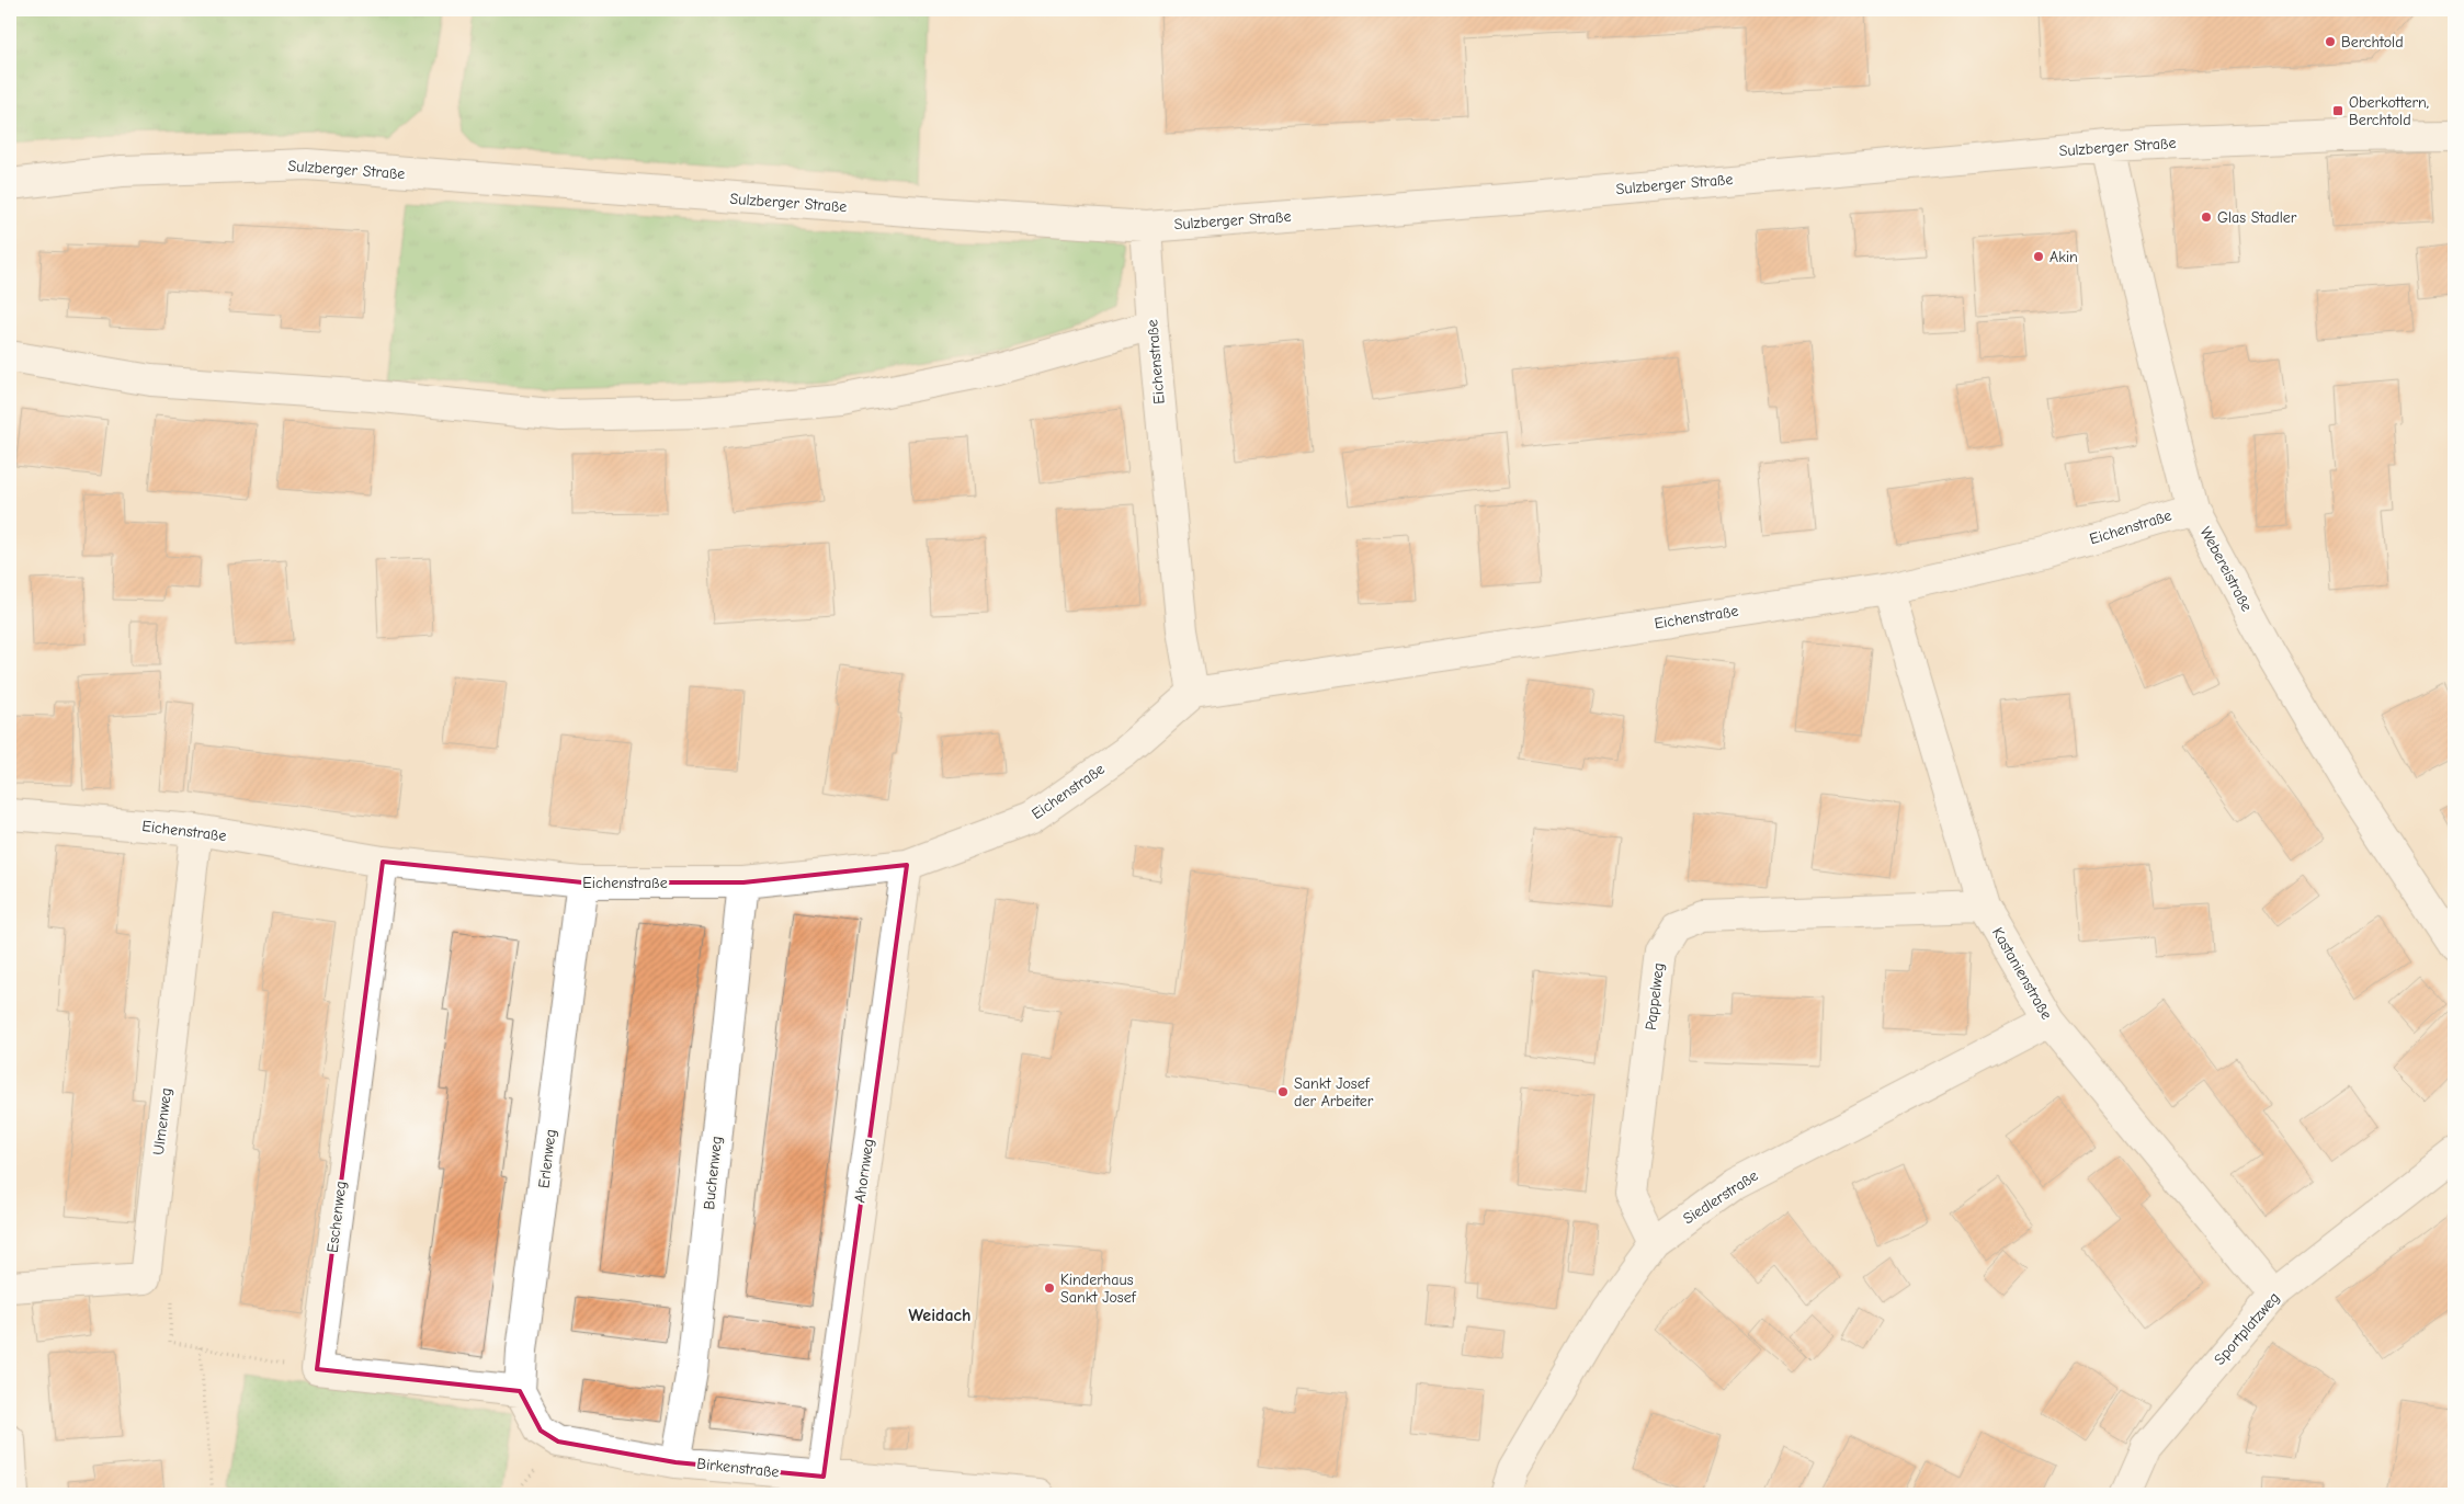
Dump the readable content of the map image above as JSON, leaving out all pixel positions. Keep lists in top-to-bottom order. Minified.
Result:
{"streets":{"street":["Sulzberger Straße","Eichenstraße","Webereistraße","Kastanienstraße","Pappelweg","Ulmenweg","Erlenweg","Ahornweg","Buchenweg","Siedlerstraße","Eschenweg","Sportplatzweg","Birkenstraße"]},"crossings":[["Sulzberger Straße","Eichenstraße"],["Sulzberger Straße","Webereistraße"],["Eichenstraße","Webereistraße"],["Eichenstraße","Kastanienstraße"],["Eichenstraße","Ulmenweg"],["Eichenstraße","Erlenweg"],["Eichenstraße","Ahornweg"],["Eichenstraße","Buchenweg"],["Eichenstraße","Eschenweg"],["Kastanienstraße","Pappelweg"],["Kastanienstraße","Siedlerstraße"],["Kastanienstraße","Sportplatzweg"],["Pappelweg","Siedlerstraße"],["Erlenweg","Birkenstraße"],["Ahornweg","Birkenstraße"],["Buchenweg","Birkenstraße"]],"districts":["Weidach"],"places":{"other":["Berchtold","Glas Stadler","Akin","Sankt Josef der Arbeiter","Kinderhaus Sankt Josef"],"transit":["Oberkottern, Berchtold"]}}
